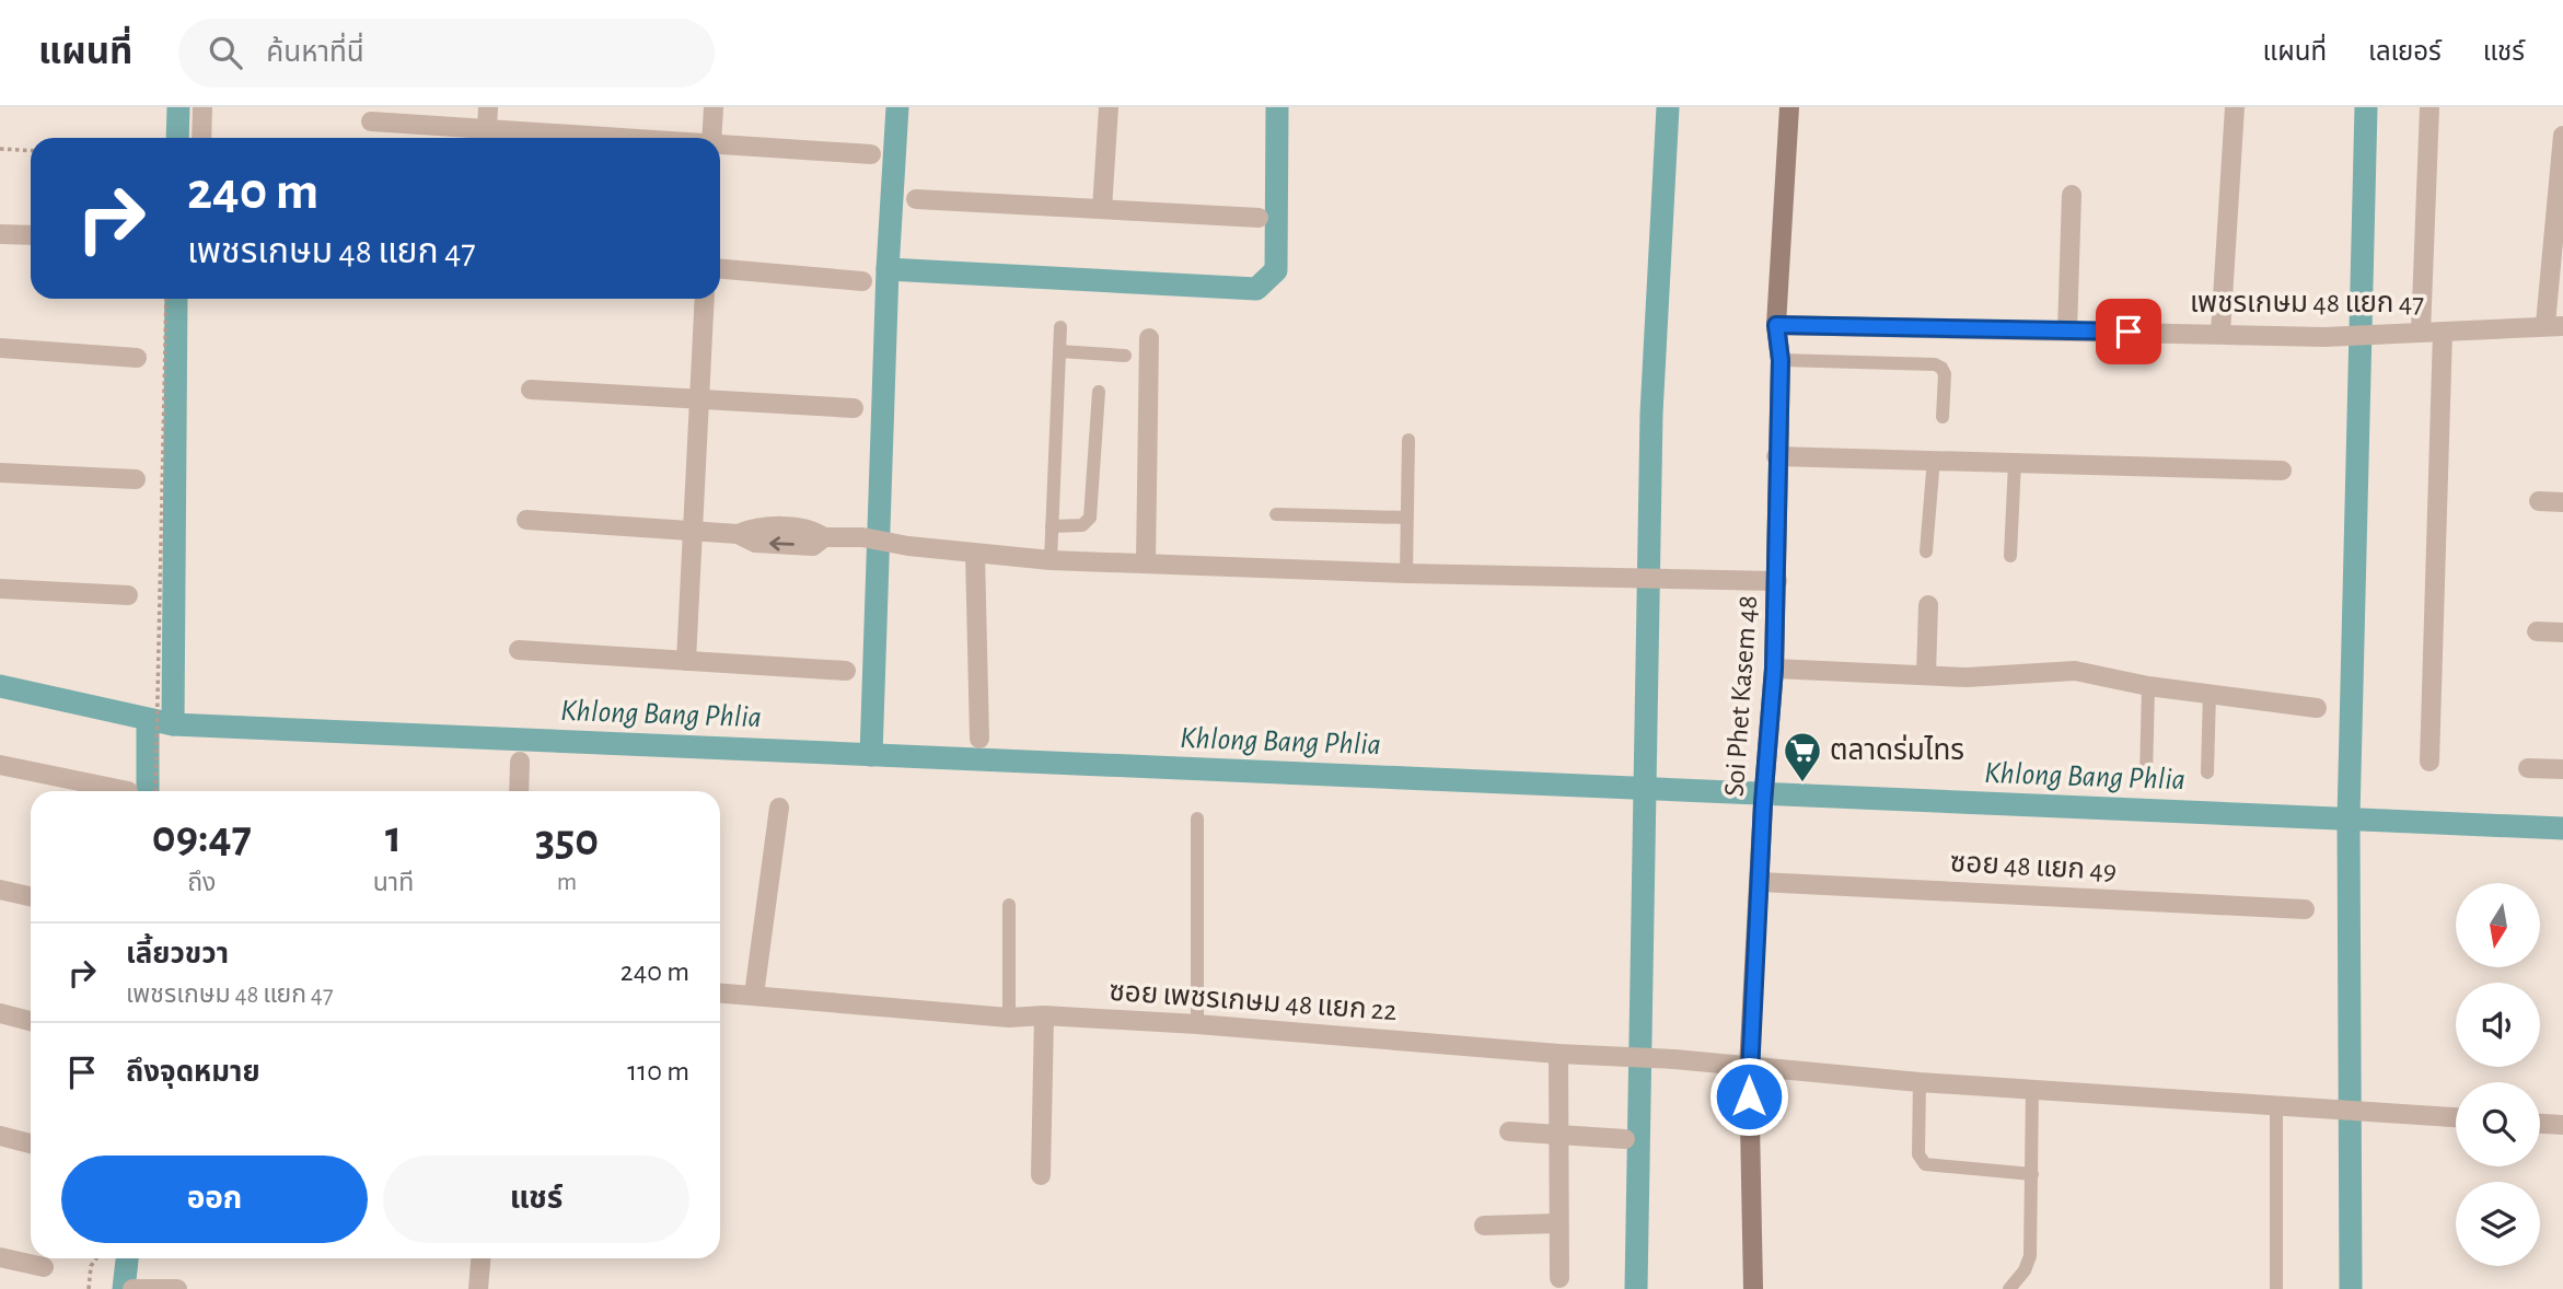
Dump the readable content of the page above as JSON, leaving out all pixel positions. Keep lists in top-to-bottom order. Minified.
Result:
{"streets":{"street":["เพชรเกษม 48 แยก 47","Soi Phet Kasem 48","ซอย 48 แยก 49","ซอย เพชรเกษม 48 แยก 22"]},"crossings":[["เพชรเกษม 48 แยก 47","Soi Phet Kasem 48"],["Soi Phet Kasem 48","ซอย 48 แยก 49"],["Soi Phet Kasem 48","ซอย เพชรเกษม 48 แยก 22"]],"water":["Khlong Bang Phlia"],"places":{"supermarket":["ตลาดร่มไทร"]},"north":"bottom","page":{"header":"แผนที่","search":"ค้นหาที่นี่","nav":["แผนที่","เลเยอร์","แชร์"],"turn":["240 m","เพชรเกษม 48 แยก 47"],"eta":["09:47","ถึง","1","นาที","350","m"],"list":[{"name":"เลี้ยวขวา","note":"เพชรเกษม 48 แยก 47","value":"240 m"},{"name":"ถึงจุดหมาย","value":"110 m"}],"buttons":["ออก","แชร์"]}}
